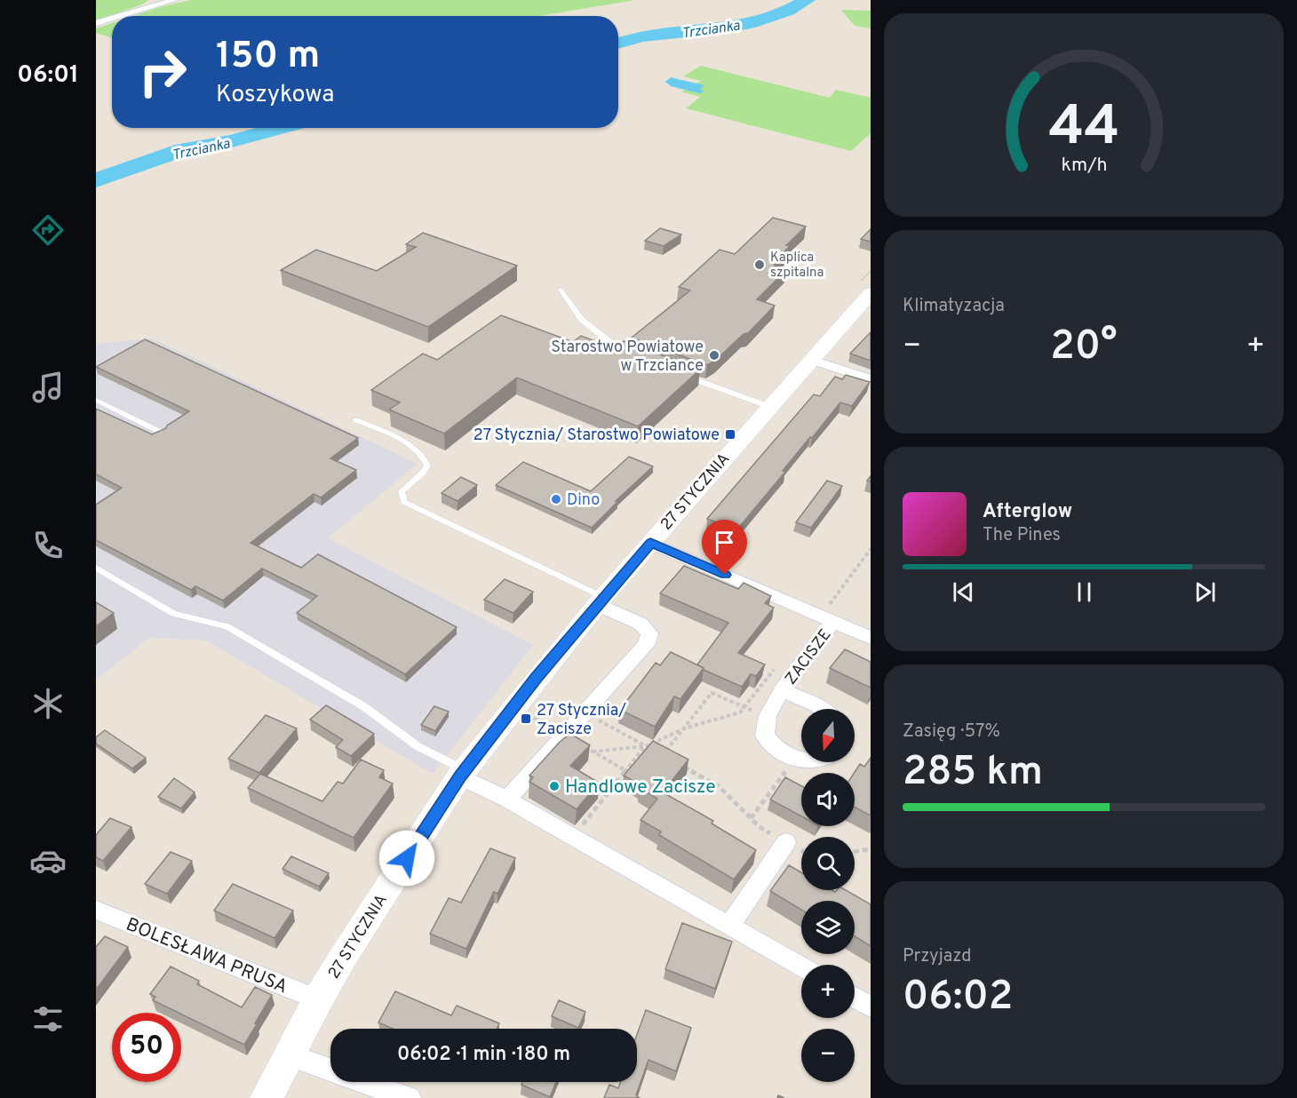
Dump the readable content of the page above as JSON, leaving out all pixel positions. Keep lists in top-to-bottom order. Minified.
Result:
{"streets":{"main road":["27 STYCZNIA"],"street":["ZACISZE","BOLESŁAWA PRUSA"]},"crossings":[["27 STYCZNIA","BOLESŁAWA PRUSA"]],"water":["Trzcianka"],"places":{"other":["Kaplica szpitalna","Starostwo Powiatowe w Trzciance","Dino","Handlowe Zacisze"],"transit":["27 Stycznia/ Starostwo Powiatowe","27 Stycznia/ Zacisze"]},"north":"bottom","page":{"tabs":"06:01","turn":["150 m","Koszykowa"],"tile":["Klimatyzacja",["Zasięg · 57%","285 km"],["Przyjazd","06:02"]],"heat":["−","20°","+"],"song":["Afterglow","The Pines"],"map_buttons":["+","−"],"limit":"50","trip":"06:02 · 1 min · 180 m","gauge":["44","km/h"]}}
